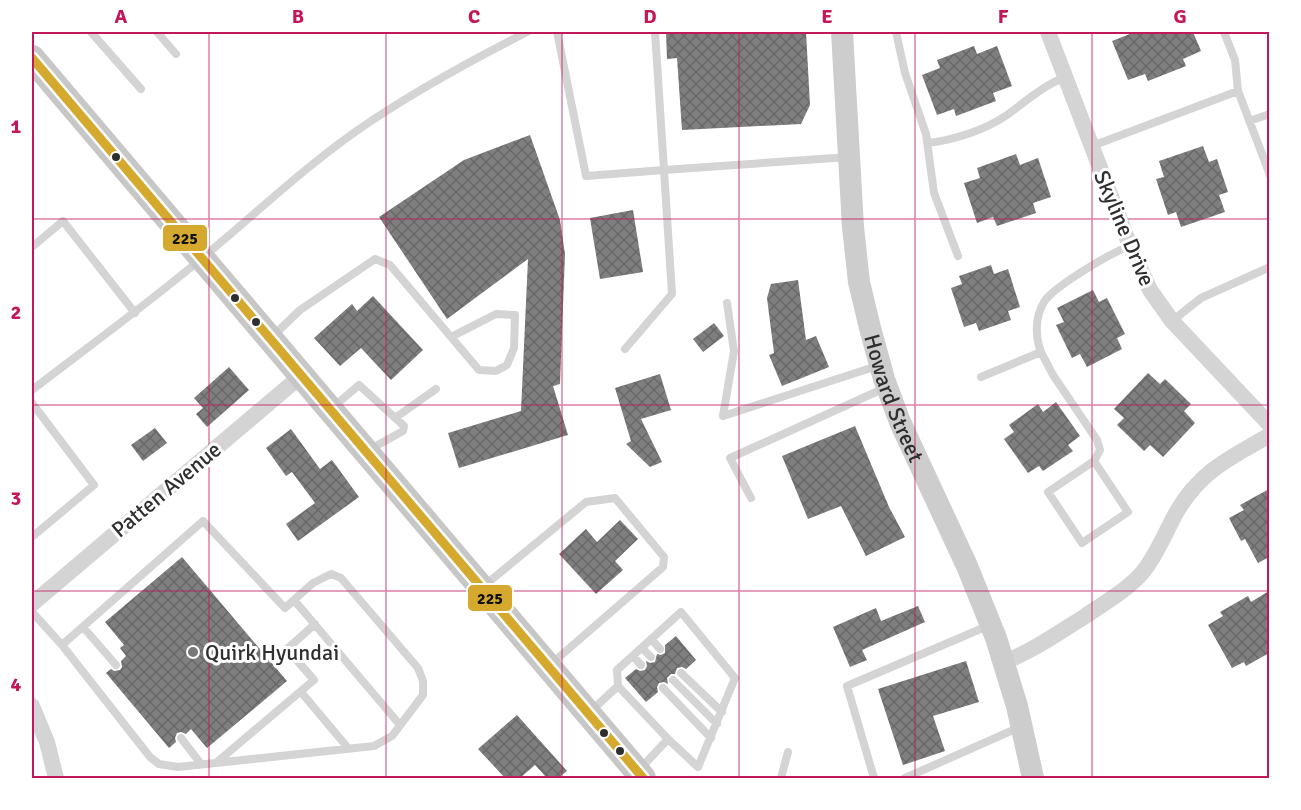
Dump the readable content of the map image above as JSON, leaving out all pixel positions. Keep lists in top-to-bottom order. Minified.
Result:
{"streets":{"street":["Skyline Drive","Howard Street","Patten Avenue"]},"places":["Quirk Hyundai"],"lines":["transit line 225"],"grid":{"columns":["A","B","C","D","E","F","G"],"rows":["1","2","3","4"]}}
